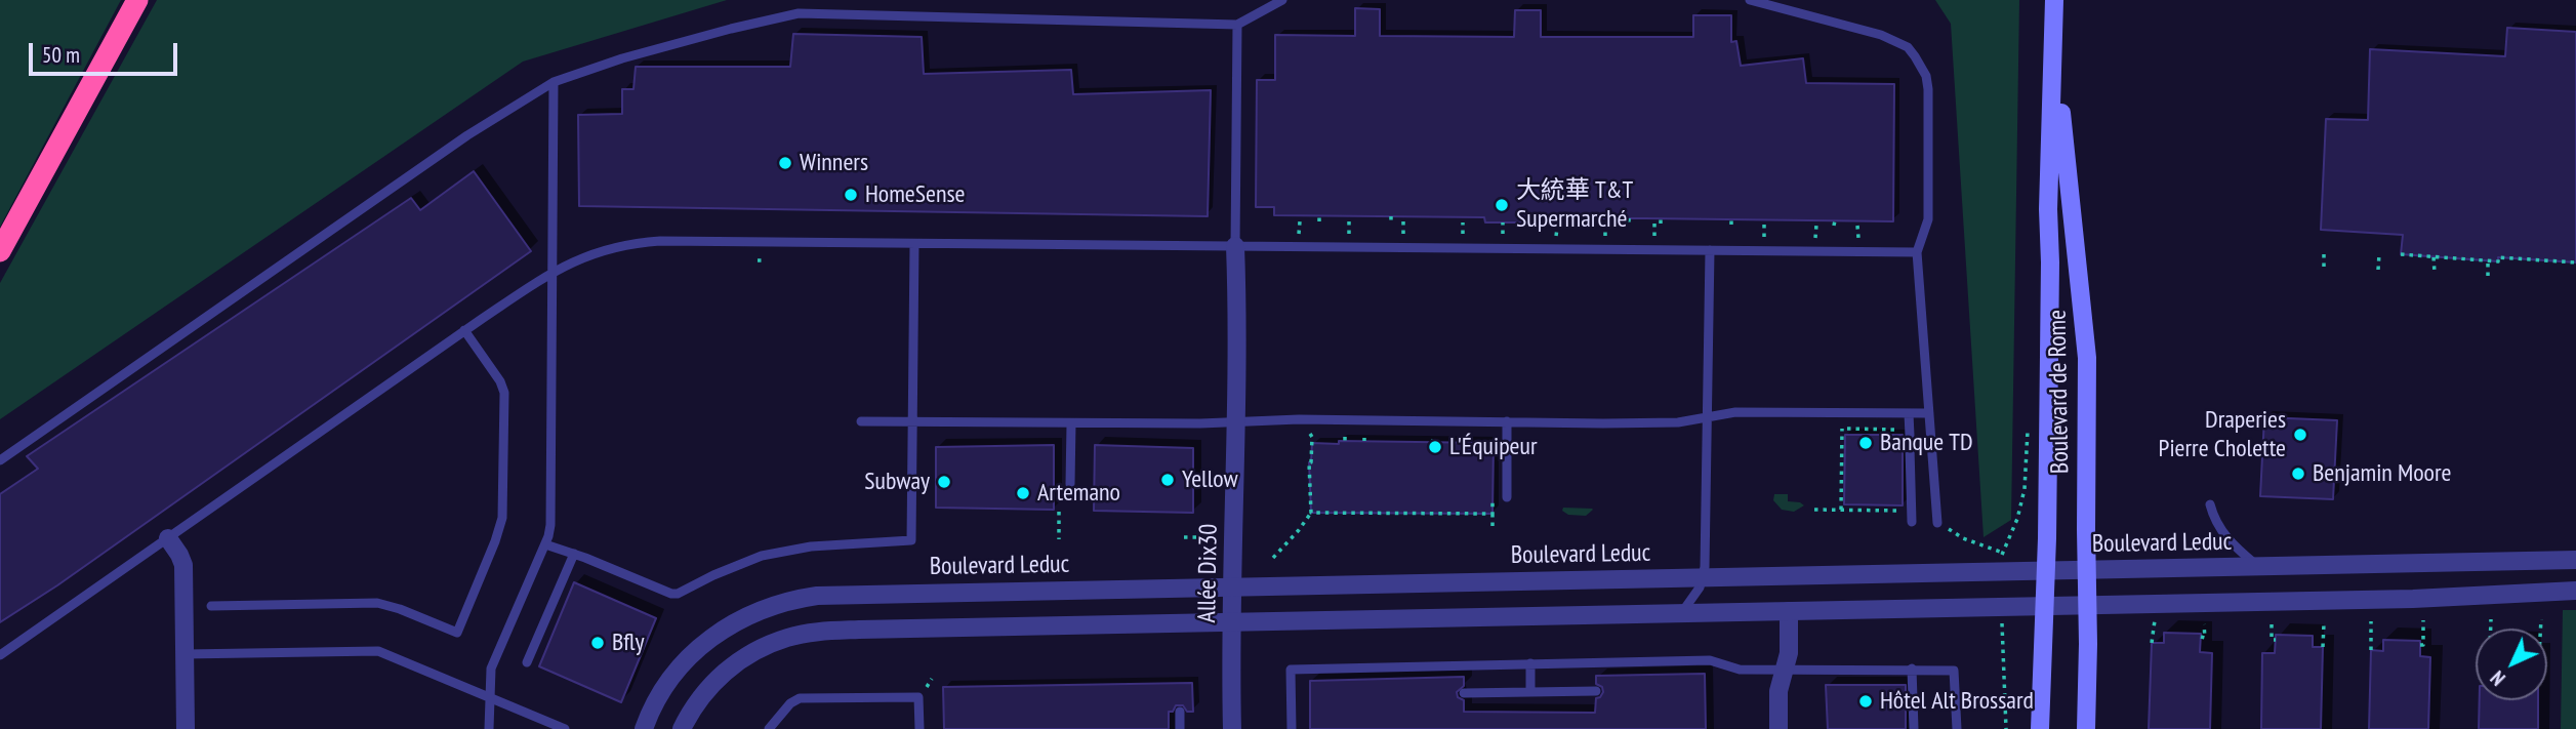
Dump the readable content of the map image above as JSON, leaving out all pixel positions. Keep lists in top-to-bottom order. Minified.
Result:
{"streets":{"main road":["Boulevard de Rome"],"street":["Boulevard Leduc","Allée Dix30"]},"crossings":[["Boulevard de Rome","Boulevard Leduc"],["Boulevard Leduc","Allée Dix30"]],"places":["Winners","HomeSense","大統華 T&T Supermarché","Draperies Pierre Cholette","Banque TD","L'Équipeur","Benjamin Moore","Yellow","Subway","Artemano","Bfly","Hôtel Alt Brossard"],"scale_bar":"50 m","north":"bottom left"}
